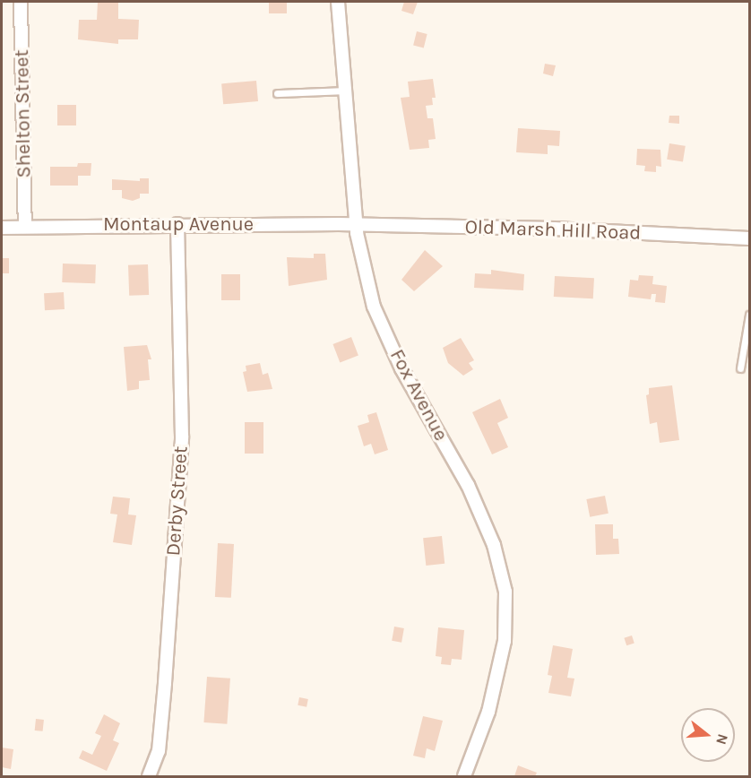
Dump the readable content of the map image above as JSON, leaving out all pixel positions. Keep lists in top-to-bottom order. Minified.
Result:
{"streets":{"street":["Shelton Street","Montaup Avenue","Old Marsh Hill Road","Fox Avenue","Derby Street"]},"crossings":[["Shelton Street","Montaup Avenue"],["Montaup Avenue","Old Marsh Hill Road"],["Montaup Avenue","Fox Avenue"],["Montaup Avenue","Derby Street"],["Old Marsh Hill Road","Fox Avenue"]],"north":"right"}
